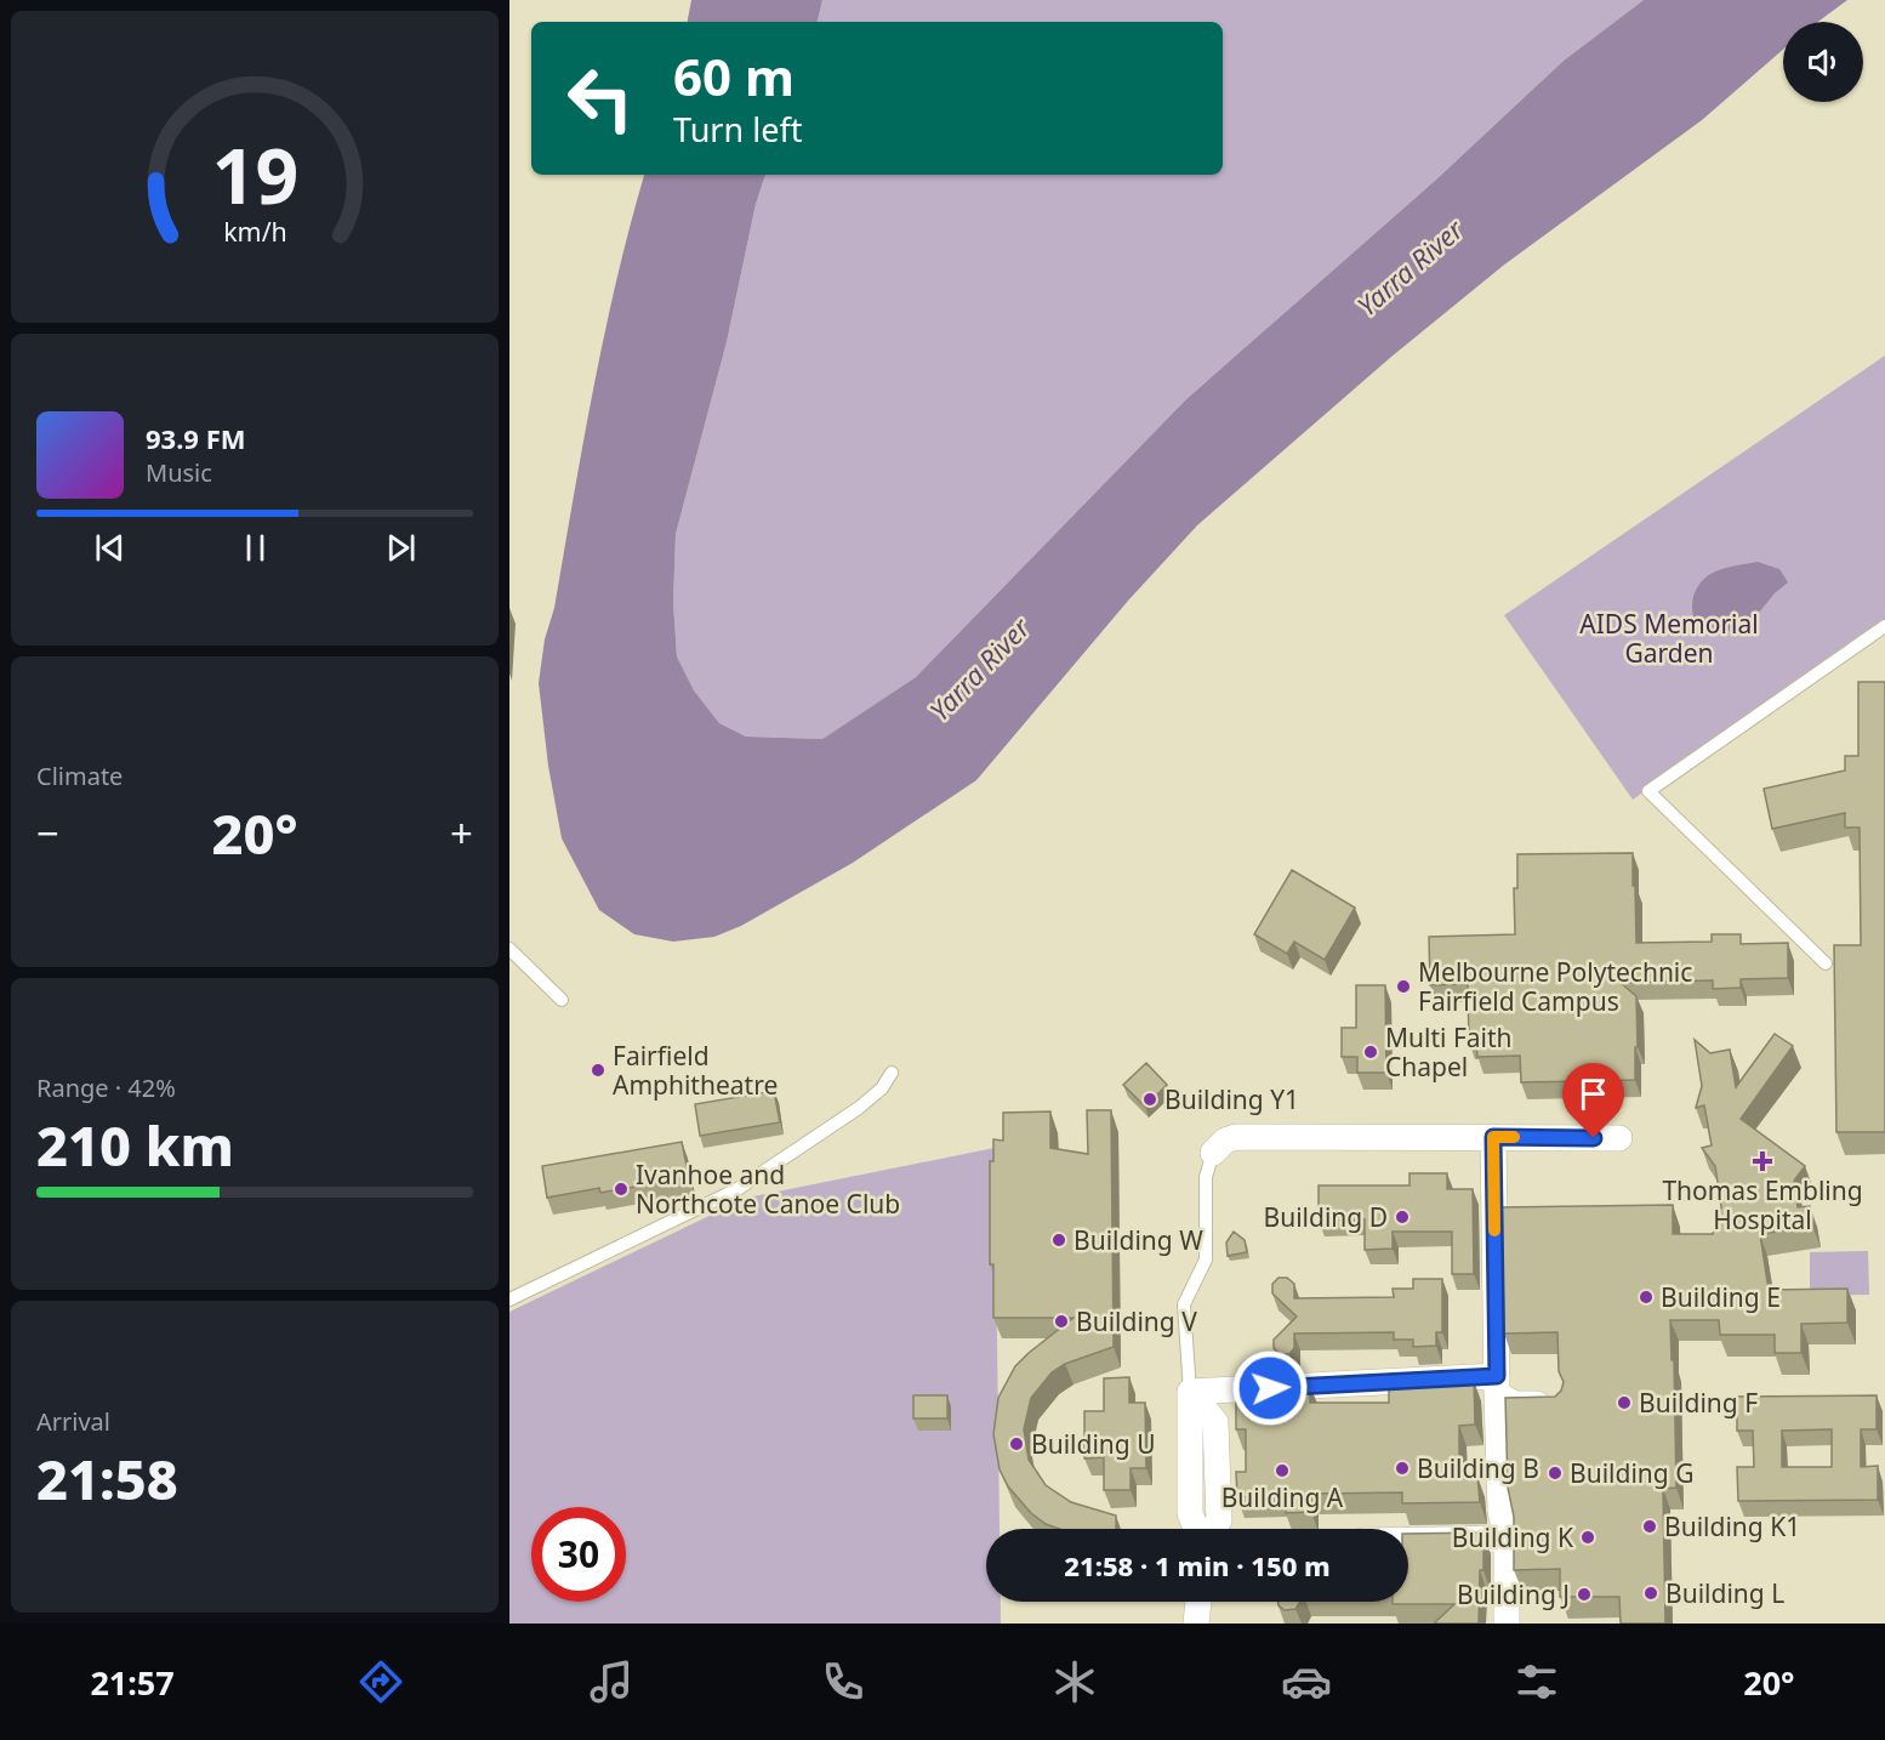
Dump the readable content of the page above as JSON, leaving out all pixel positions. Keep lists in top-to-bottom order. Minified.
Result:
{"water":["Yarra River"],"parks":["AIDS Memorial Garden"],"places":{"other":["Melbourne Polytechnic Fairfield Campus","Multi Faith Chapel","Fairfield Amphitheatre","Building Y1","Ivanhoe and Northcote Canoe Club","Building D","Building W","Building E","Building V","Building F","Building U","Building B","Building A","Building G","Building K1","Building K","Building L","Building J"],"health":["Thomas Embling Hospital"]},"page":{"turn":["60 m","Turn left"],"song":["93.9 FM","Music"],"tile":["Climate",["Range · 42%","210 km"],["Arrival","21:58"]],"heat":["−","20°","+"],"limit":"30","trip":"21:58 · 1 min · 150 m","tabs":["21:57","20°"],"gauge":["19","km/h"]}}
